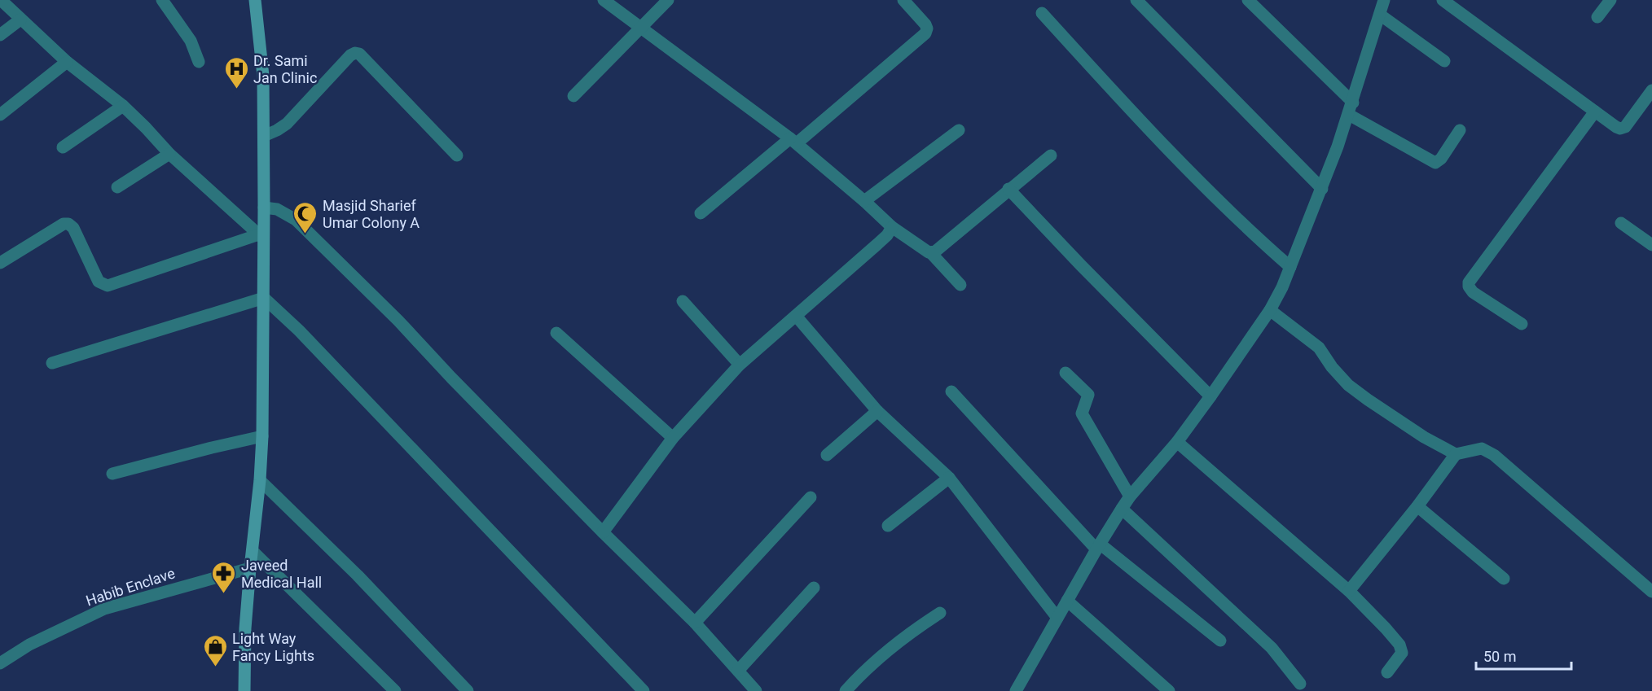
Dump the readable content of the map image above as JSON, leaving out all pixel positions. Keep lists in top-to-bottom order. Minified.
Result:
{"streets":{"street":["Habib Enclave"]},"places":{"hospital":["Dr. Sami Jan Clinic"],"mosque":["Masjid Sharief Umar Colony A"],"pharmacy":["Javeed Medical Hall"],"shop":["Light Way Fancy Lights"]},"scale_bar":"50 m"}
